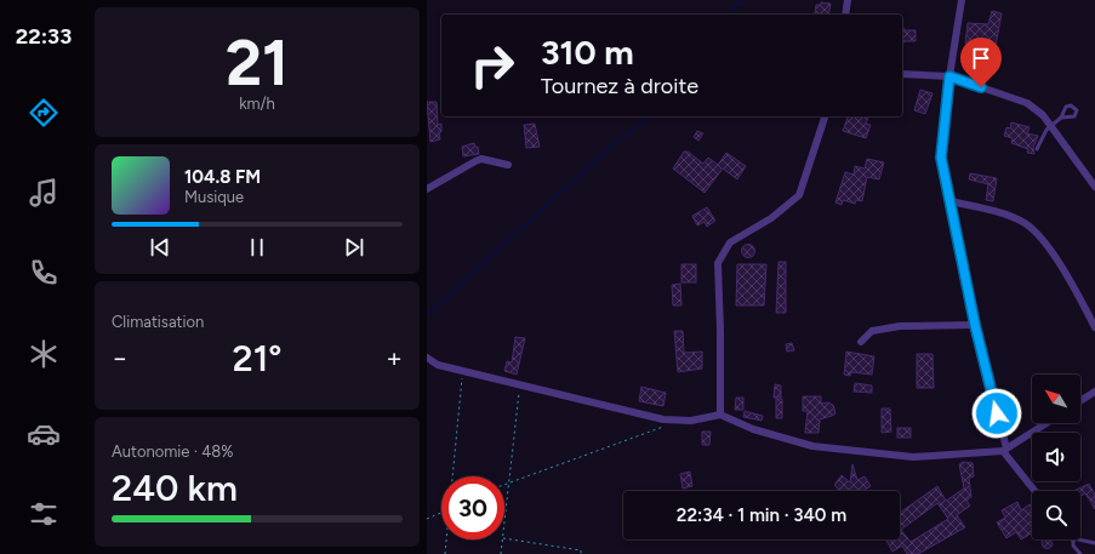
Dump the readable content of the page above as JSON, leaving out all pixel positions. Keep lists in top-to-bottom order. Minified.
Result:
{"north":"top left","page":{"tabs":"22:33","tile":[["21","km/h"],"Climatisation",["Autonomie · 48%","240 km"]],"turn":["310 m","Tournez à droite"],"song":["104.8 FM","Musique"],"heat":["−","21°","+"],"limit":"30","trip":"22:34 · 1 min · 340 m"}}
